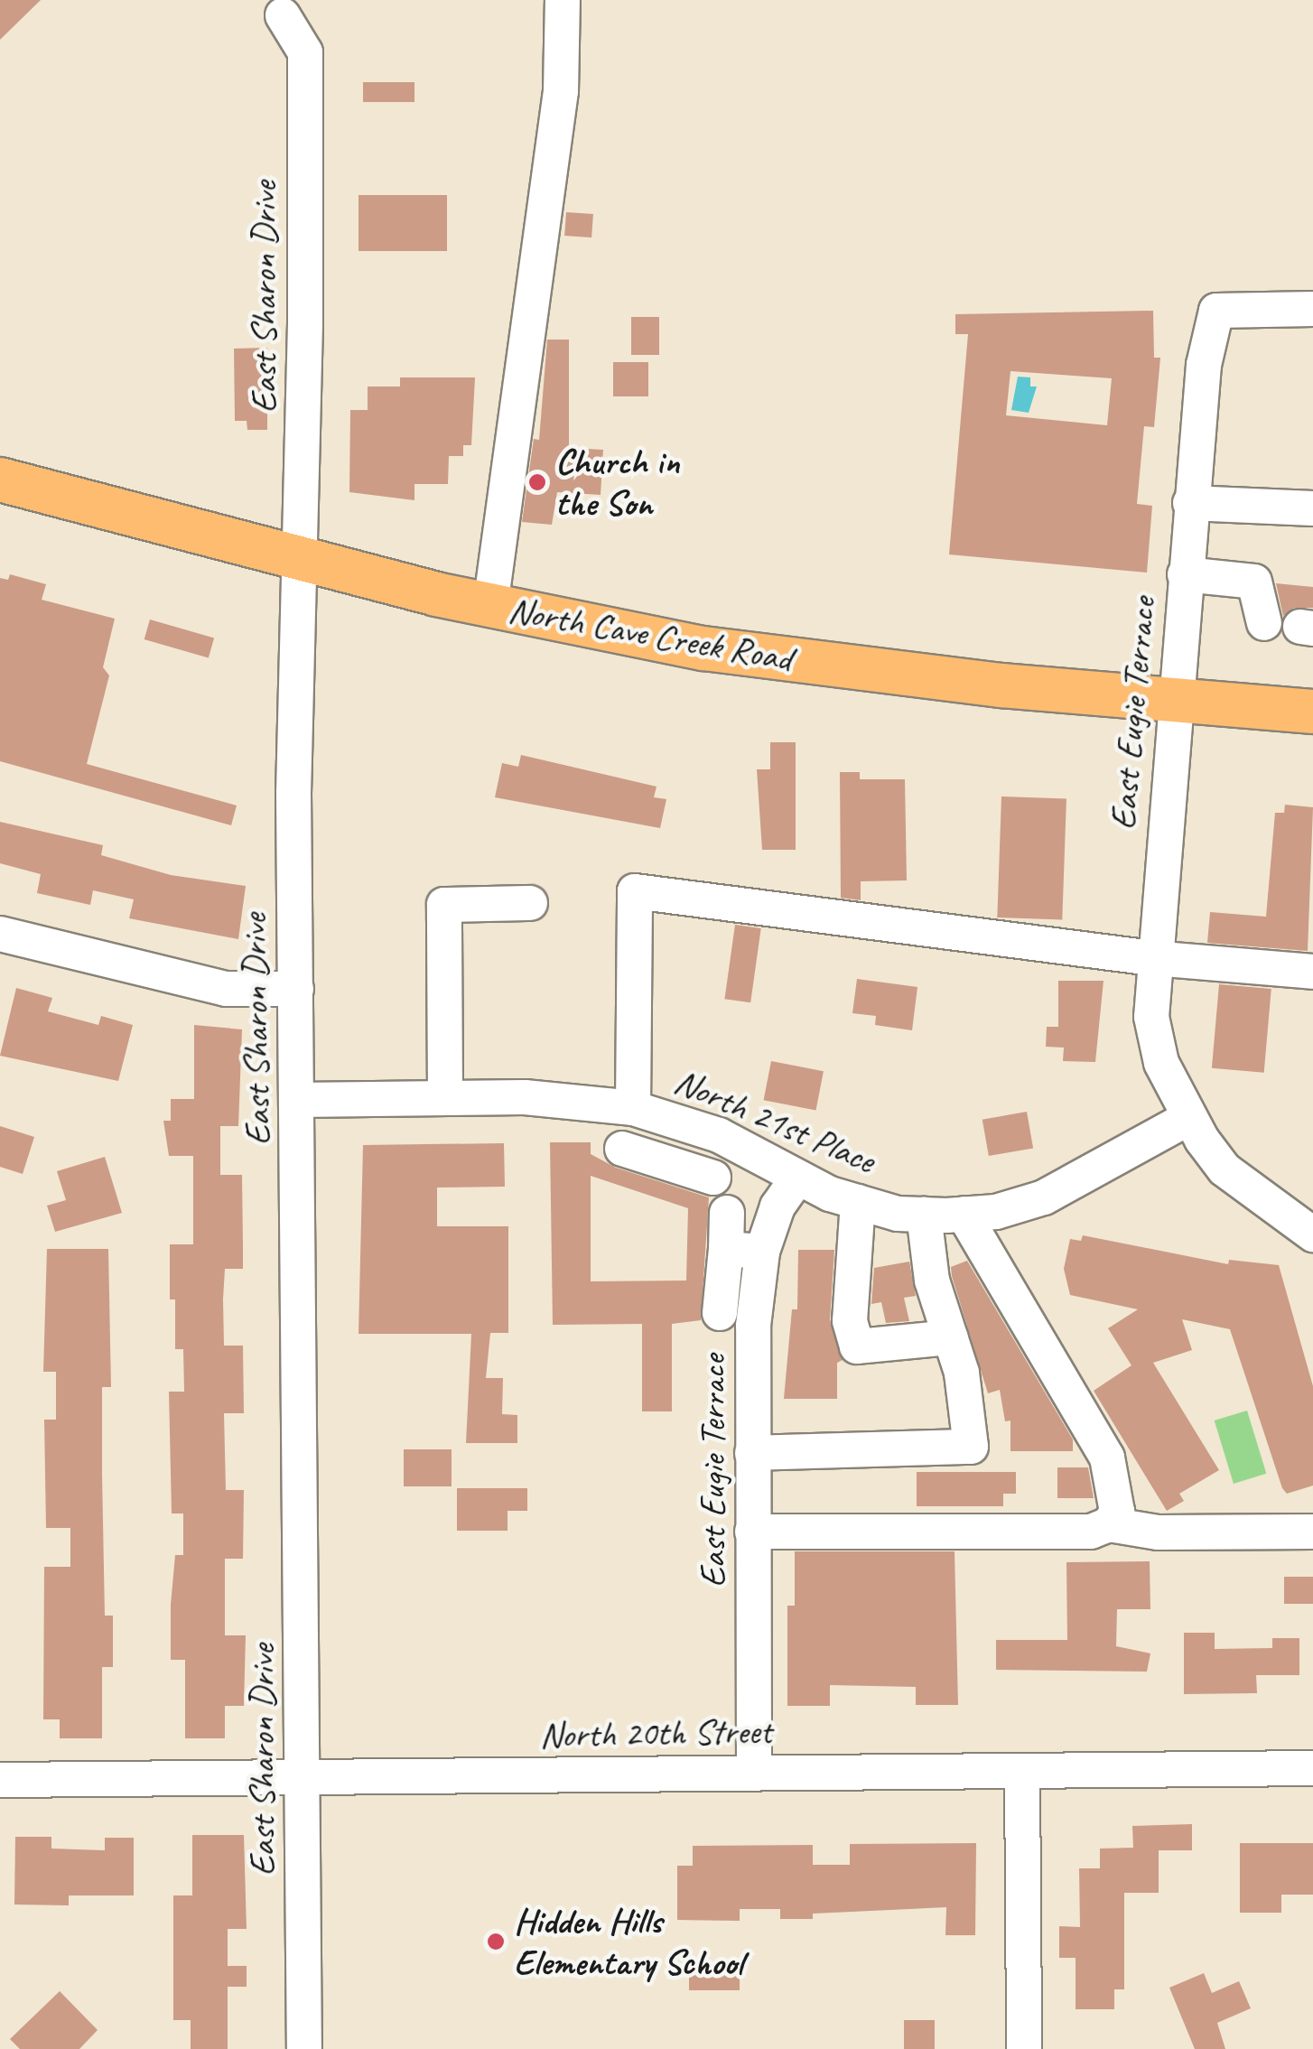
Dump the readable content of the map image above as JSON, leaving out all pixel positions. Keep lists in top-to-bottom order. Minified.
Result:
{"streets":{"main road":["North Cave Creek Road"],"street":["East Sharon Drive","East Eugie Terrace","North 21st Place","North 20th Street"]},"crossings":[["East Sharon Drive","North Cave Creek Road"],["East Sharon Drive","North 21st Place"],["East Sharon Drive","North 20th Street"],["North Cave Creek Road","East Eugie Terrace"],["East Eugie Terrace","North 21st Place"],["East Eugie Terrace","North 20th Street"]],"places":["Church in the Son","Hidden Hills Elementary School"]}
